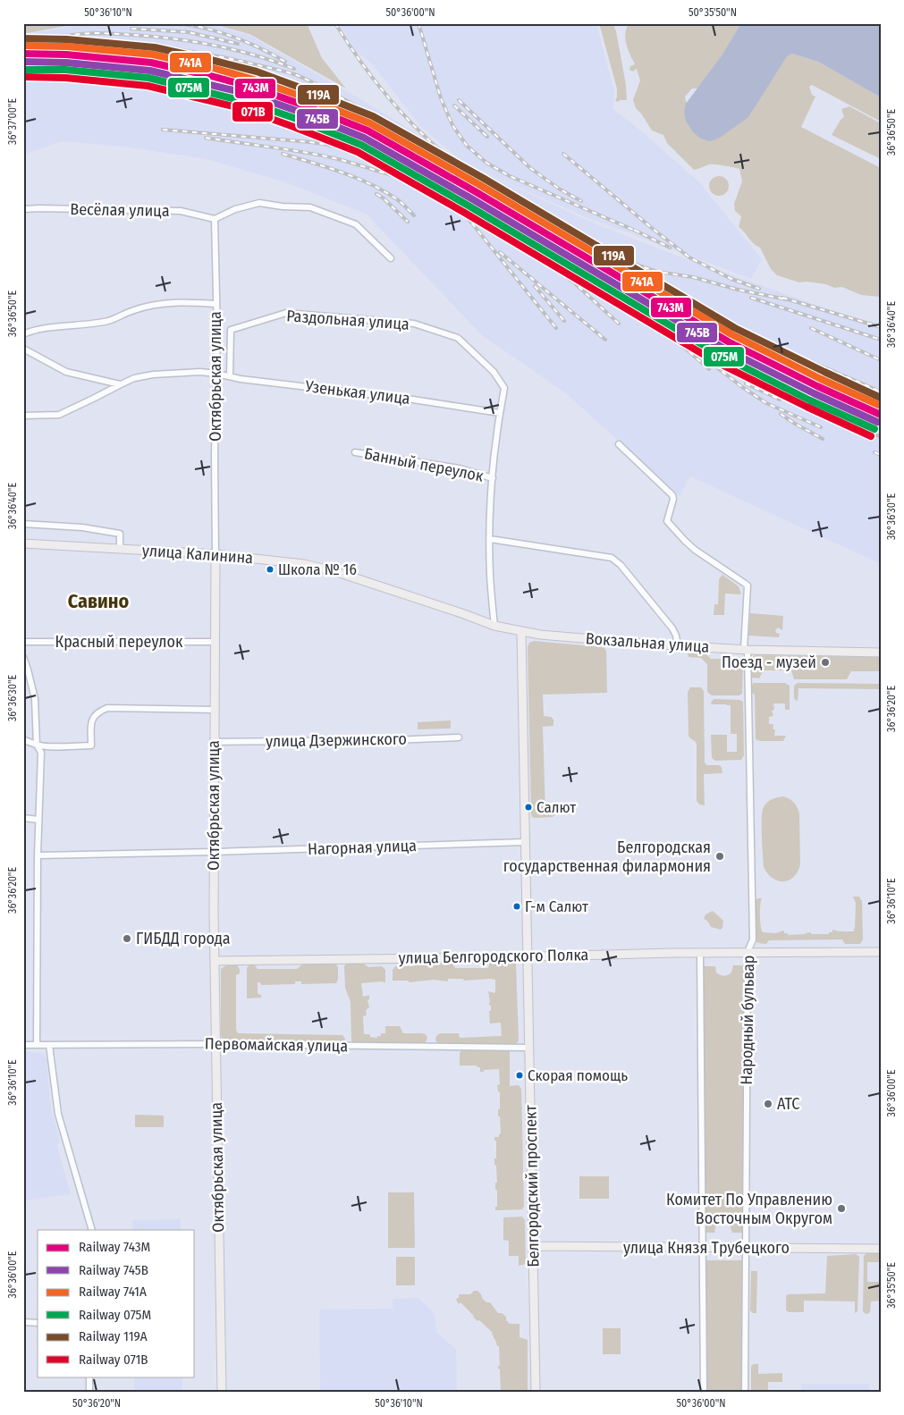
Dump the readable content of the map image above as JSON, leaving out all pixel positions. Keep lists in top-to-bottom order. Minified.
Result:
{"streets":{"main road":["Октябрьская улица","улица Калинина","Вокзальная улица","улица Белгородского Полка","Белгородский проспект","улица Князя Трубецкого"],"street":["Весёлая улица","Раздольная улица","Узенькая улица","Банный переулок","Красный переулок","улица Дзержинского","Нагорная улица","Народный бульвар","Первомайская улица"]},"crossings":[["Весёлая улица","Октябрьская улица"],["Раздольная улица","Узенькая улица"],["Октябрьская улица","Узенькая улица"],["Октябрьская улица","улица Калинина"],["Октябрьская улица","Красный переулок"],["Октябрьская улица","улица Дзержинского"],["Октябрьская улица","Нагорная улица"],["Октябрьская улица","улица Белгородского Полка"],["Октябрьская улица","Первомайская улица"],["улица Калинина","Вокзальная улица"],["улица Калинина","Белгородский проспект"],["Вокзальная улица","Народный бульвар"],["Вокзальная улица","Белгородский проспект"],["Нагорная улица","Белгородский проспект"],["улица Белгородского Полка","Народный бульвар"],["улица Белгородского Полка","Белгородский проспект"],["Народный бульвар","улица Князя Трубецкого"],["Первомайская улица","Белгородский проспект"],["Белгородский проспект","улица Князя Трубецкого"]],"districts":["Савино"],"places":["Школа № 16","Поезд - музей","Салют","Белгородская государственная филармония","Г-м Салют","ГИБДД города","Скорая помощь","АТС","Комитет По Управлению Восточным Округом"],"lines":["rail line 119А","rail line 741А","rail line 743М","rail line 745В","rail line 075М","rail line 071В"],"legend":["Railway 743М","Railway 745В","Railway 741А","Railway 075М","Railway 119А","Railway 071В"],"coordinates":["50°36'10\"N","50°36'00\"N","50°35'50\"N","36°37'00\"E","36°36'50\"E","36°36'40\"E","36°36'30\"E","36°36'20\"E","36°36'10\"E","36°36'00\"E","36°35'50\"E","50°36'20\"N"]}
